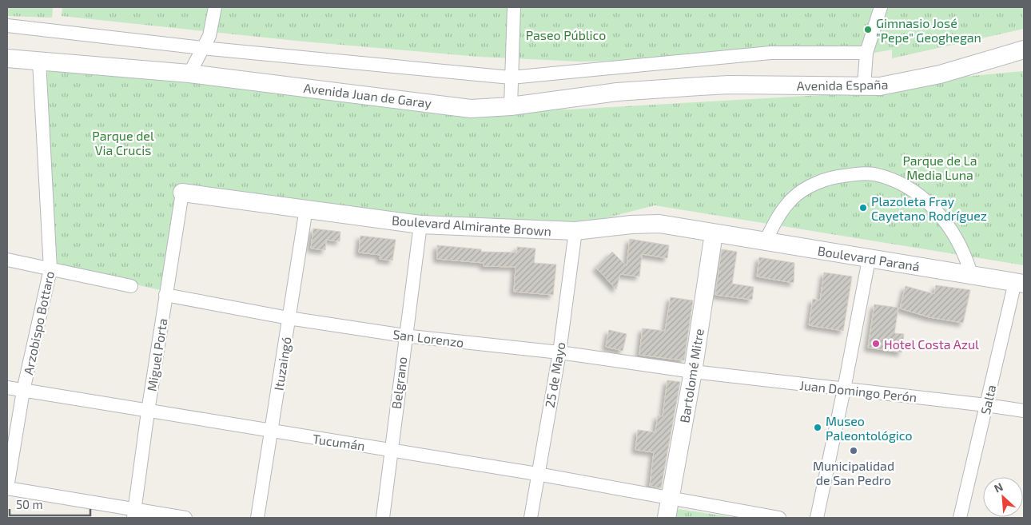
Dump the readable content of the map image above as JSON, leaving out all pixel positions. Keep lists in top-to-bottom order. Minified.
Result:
{"streets":{"main road":["Avenida España","Avenida Juan de Garay","Boulevard Almirante Brown","Boulevard Paraná","Bartolomé Mitre"],"street":["Arzobispo Bottaro","San Lorenzo","Miguel Porta","Ituzaingó","25 de Mayo","Belgrano","Juan Domingo Perón","Salta","Tucumán"]},"crossings":[["Avenida España","Avenida Juan de Garay"],["Avenida Juan de Garay","Arzobispo Bottaro"],["Boulevard Almirante Brown","Boulevard Paraná"],["Boulevard Almirante Brown","Miguel Porta"],["Boulevard Almirante Brown","Ituzaingó"],["Boulevard Almirante Brown","25 de Mayo"],["Boulevard Almirante Brown","Bartolomé Mitre"],["Boulevard Almirante Brown","Belgrano"],["Boulevard Paraná","Bartolomé Mitre"],["Boulevard Paraná","Salta"],["Arzobispo Bottaro","Tucumán"],["San Lorenzo","Miguel Porta"],["San Lorenzo","Ituzaingó"],["San Lorenzo","25 de Mayo"],["San Lorenzo","Bartolomé Mitre"],["San Lorenzo","Belgrano"],["San Lorenzo","Juan Domingo Perón"],["Miguel Porta","Tucumán"],["Ituzaingó","Tucumán"],["25 de Mayo","Tucumán"],["Bartolomé Mitre","Juan Domingo Perón"],["Bartolomé Mitre","Tucumán"],["Belgrano","Tucumán"],["Juan Domingo Perón","Salta"]],"parks":["Paseo Público","Parque del Via Crucis","Parque de La Media Luna"],"places":["Gimnasio José \"Pepe\" Geoghegan","Plazoleta Fray Cayetano Rodríguez","Hotel Costa Azul","Museo Paleontológico","Municipalidad de San Pedro"],"scale_bar":"50 m","north":"top left"}
